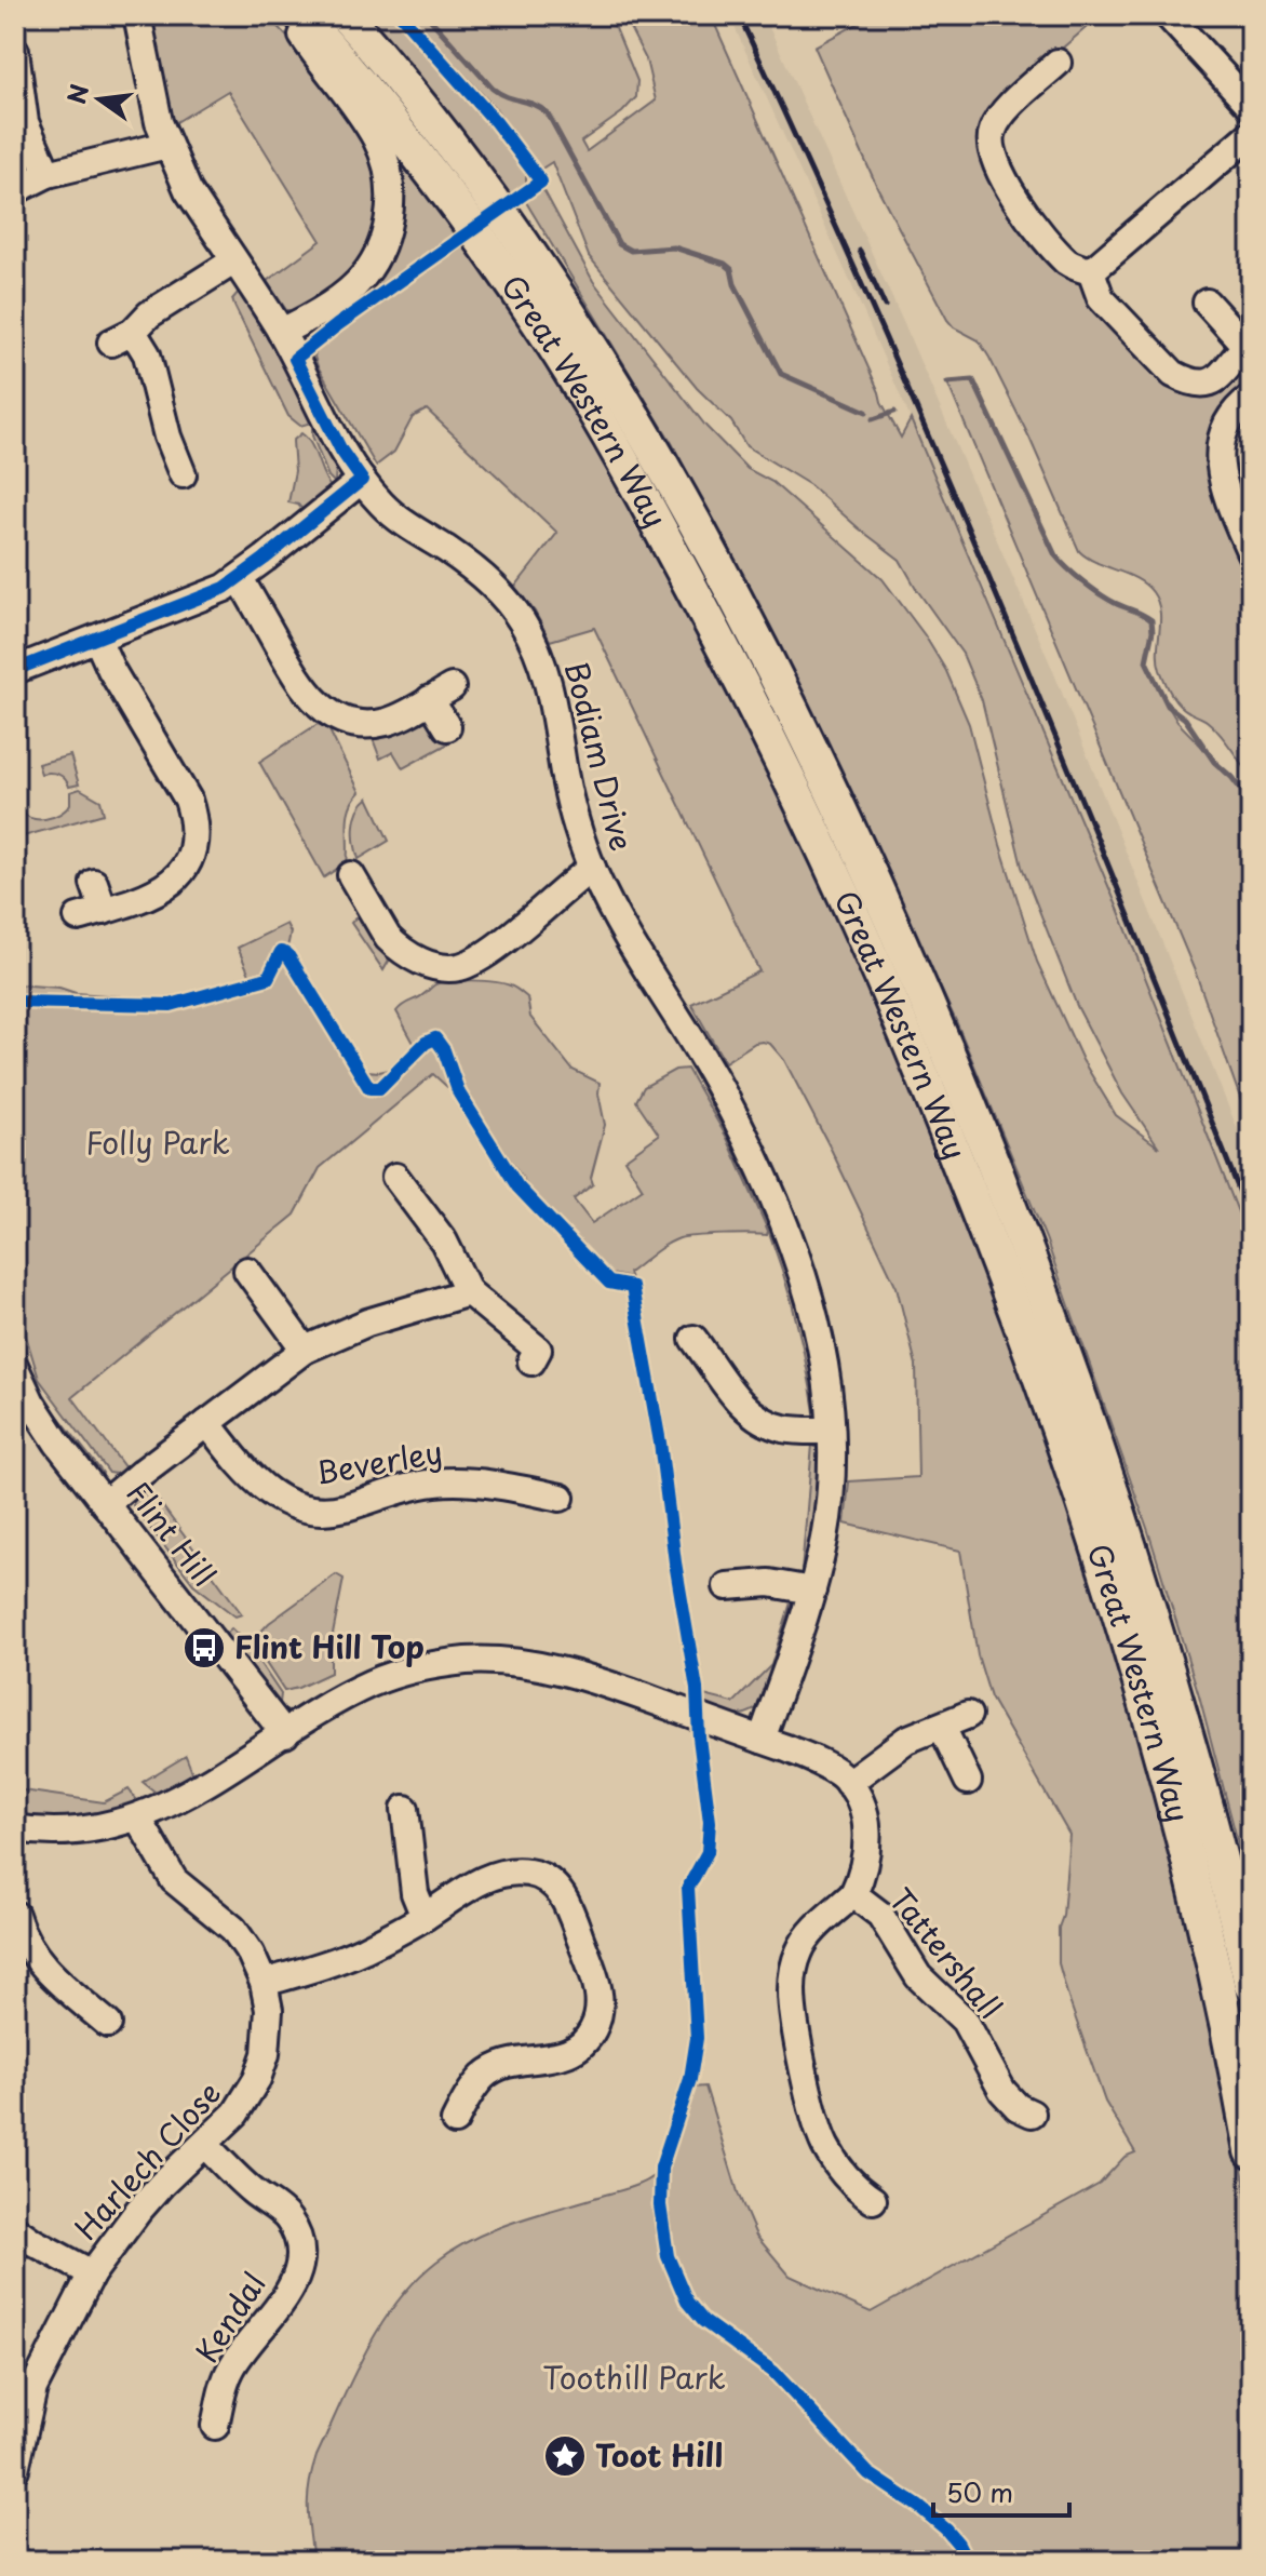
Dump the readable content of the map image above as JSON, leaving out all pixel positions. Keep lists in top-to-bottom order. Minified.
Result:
{"streets":{"main road":["Great Western Way"],"street":["Bodiam Drive","Beverley","Flint Hill","Tattershall","Harlech Close","Kendal"]},"crossings":[["Harlech Close","Kendal"]],"parks":["Folly Park","Toothill Park"],"places":{"bus stop":["Flint Hill Top"],"place":["Toot Hill"]},"scale_bar":"50 m","north":"left"}
